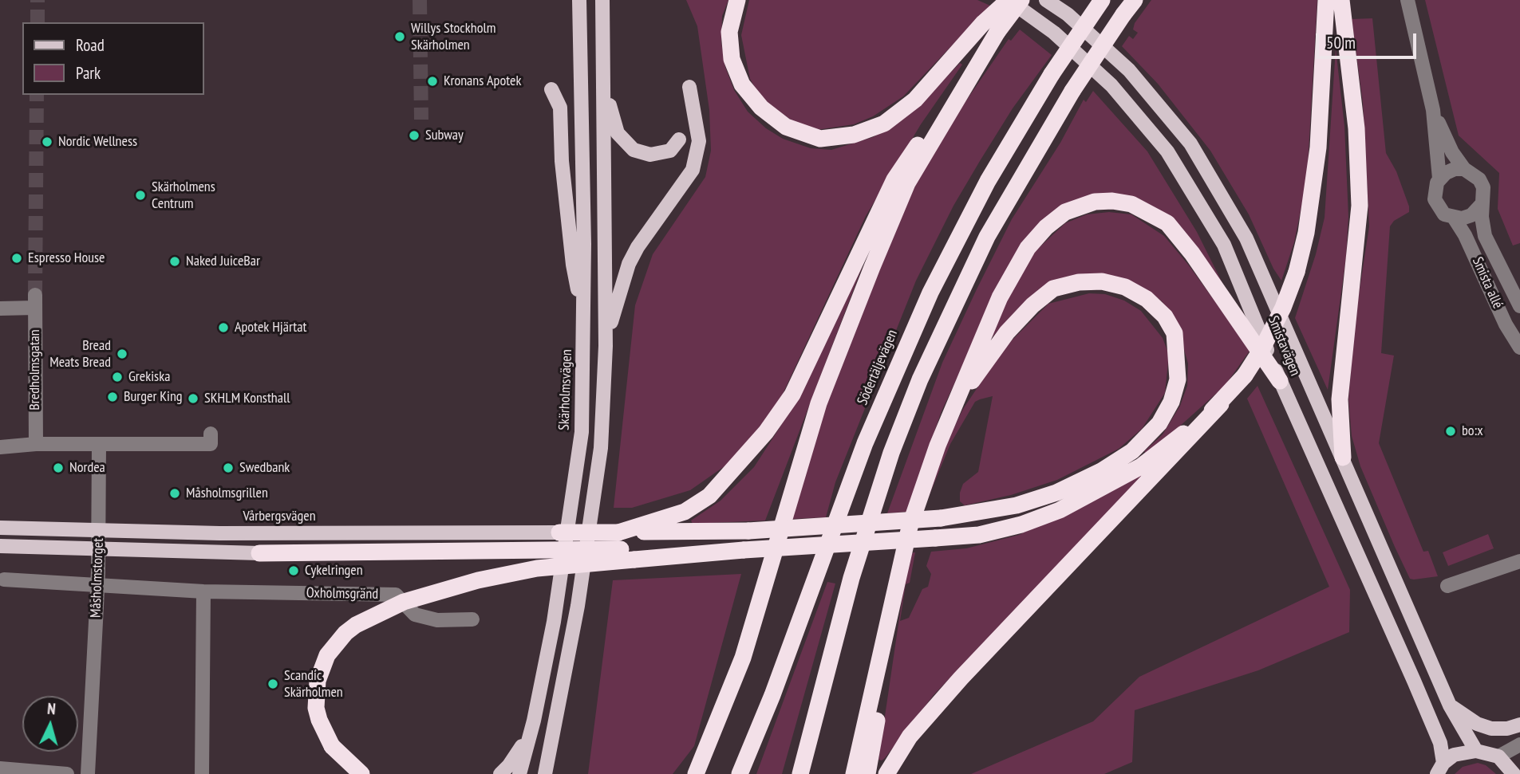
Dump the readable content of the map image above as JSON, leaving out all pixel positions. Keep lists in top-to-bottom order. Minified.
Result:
{"streets":{"highway":["Södertäljevägen"],"main road":["Smistavägen","Skärholmsvägen","Vårbergsvägen"],"street":["Smista allé","Bredholmsgatan","Måsholmstorget","Oxholmsgränd"]},"places":["Willys Stockholm Skärholmen","Kronans Apotek","Subway","Nordic Wellness","Skärholmens Centrum","Espresso House","Naked JuiceBar","Apotek Hjärtat","Bread Meats Bread","Grekiska","Burger King","SKHLM Konsthall","bo:x","Nordea","Swedbank","Måsholmsgrillen","Cykelringen","Scandic Skärholmen"],"legend":["Road","Park"],"scale_bar":"50 m","north":"top"}
